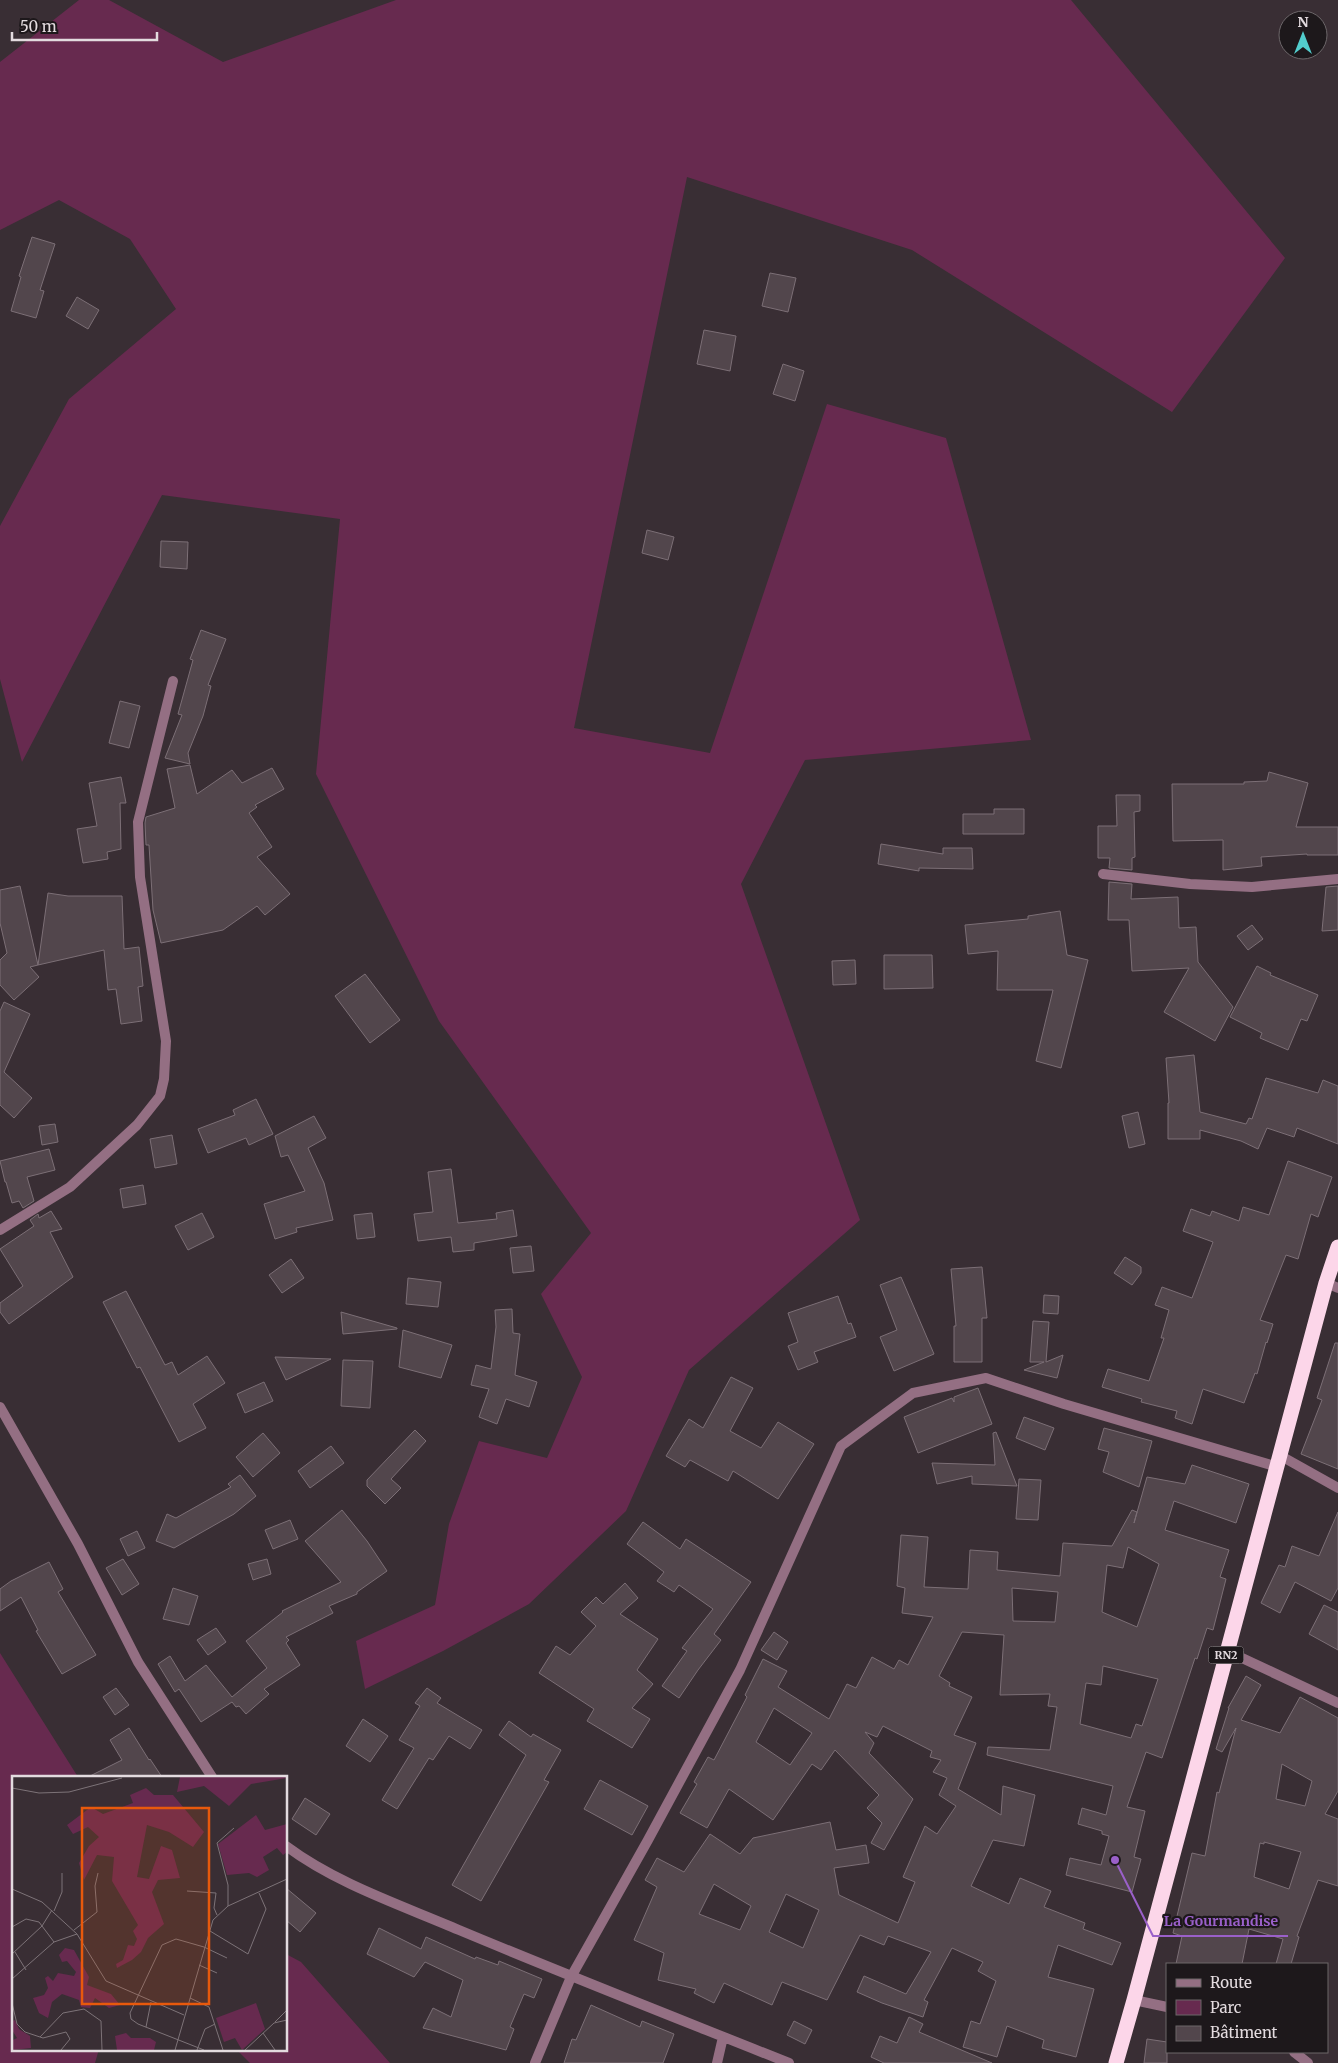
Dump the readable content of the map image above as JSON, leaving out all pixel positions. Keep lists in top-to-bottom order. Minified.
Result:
{"streets":{"highway":["RN2"]},"places":["La Gourmandise"],"legend":["Route","Parc","Bâtiment"],"scale_bar":"50 m","north":"top"}
